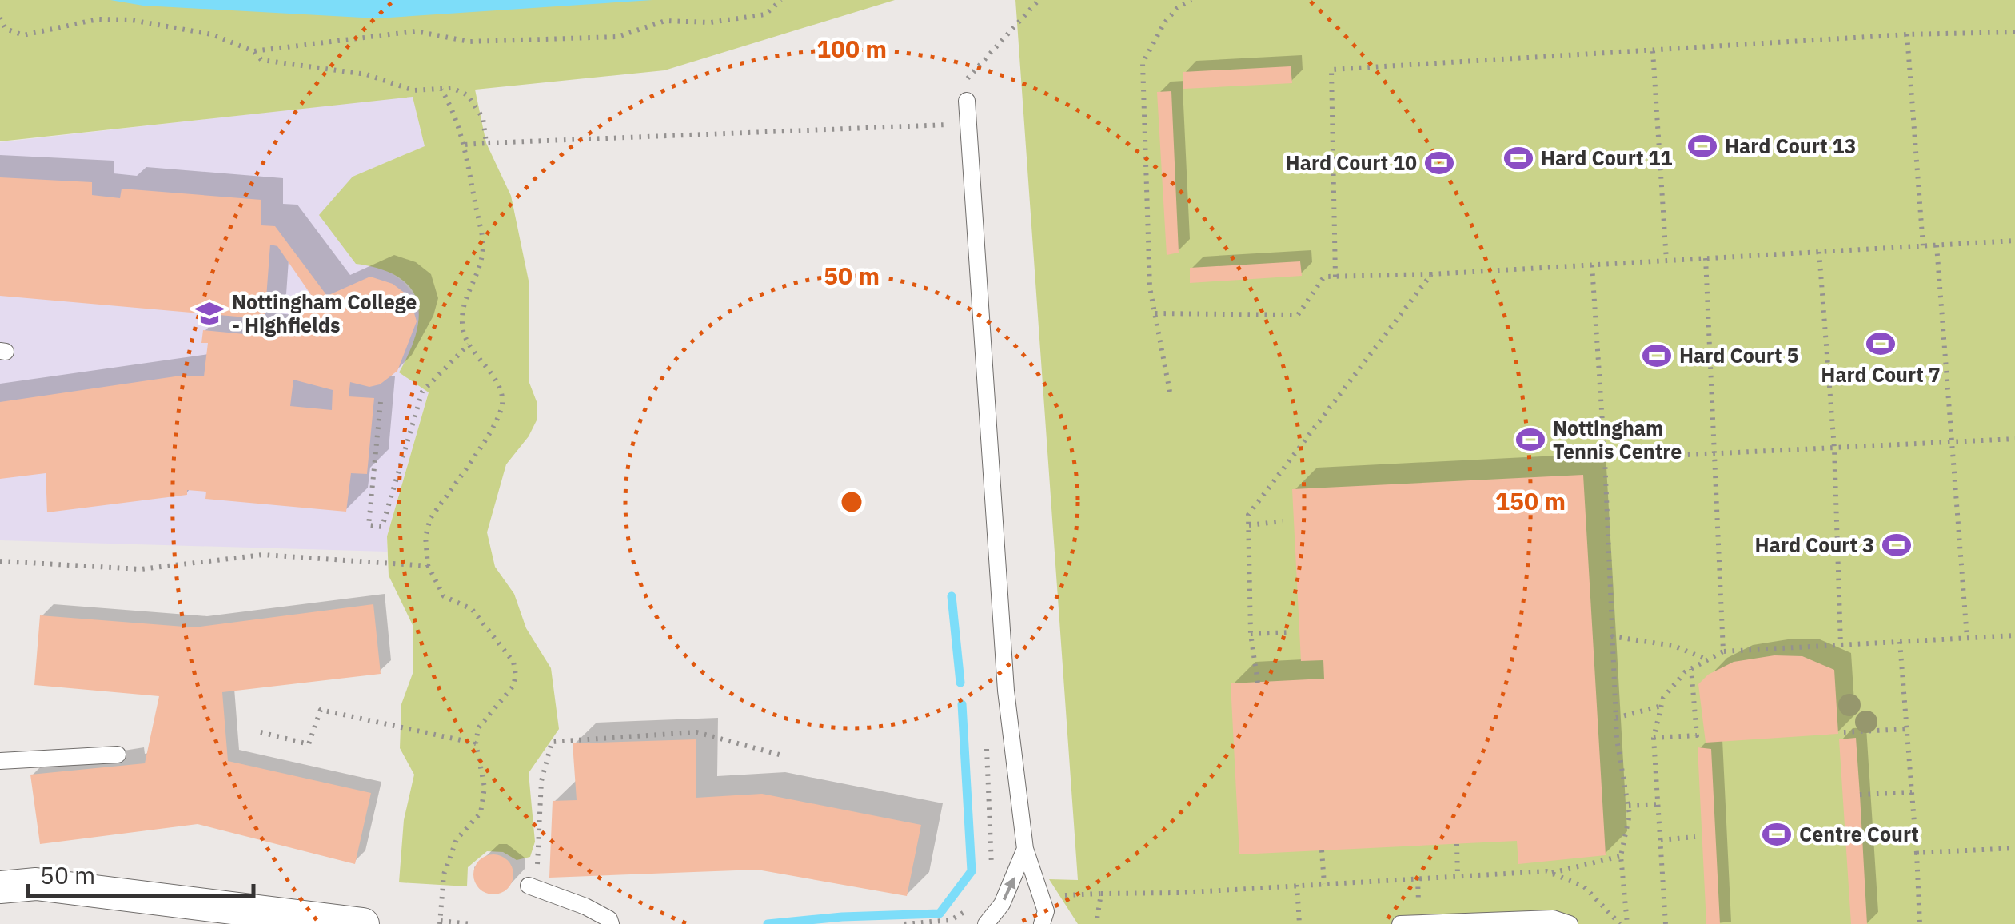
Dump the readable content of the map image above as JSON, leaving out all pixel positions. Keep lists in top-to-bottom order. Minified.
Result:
{"places":{"sports":["Hard Court 13","Hard Court 11","Hard Court 10","Hard Court 7","Hard Court 5","Nottingham Tennis Centre","Hard Court 3","Centre Court"],"school or university":["Nottingham College - Highfields"]},"scale_bar":"50 m","rings":["100 m","50 m","150 m"]}
